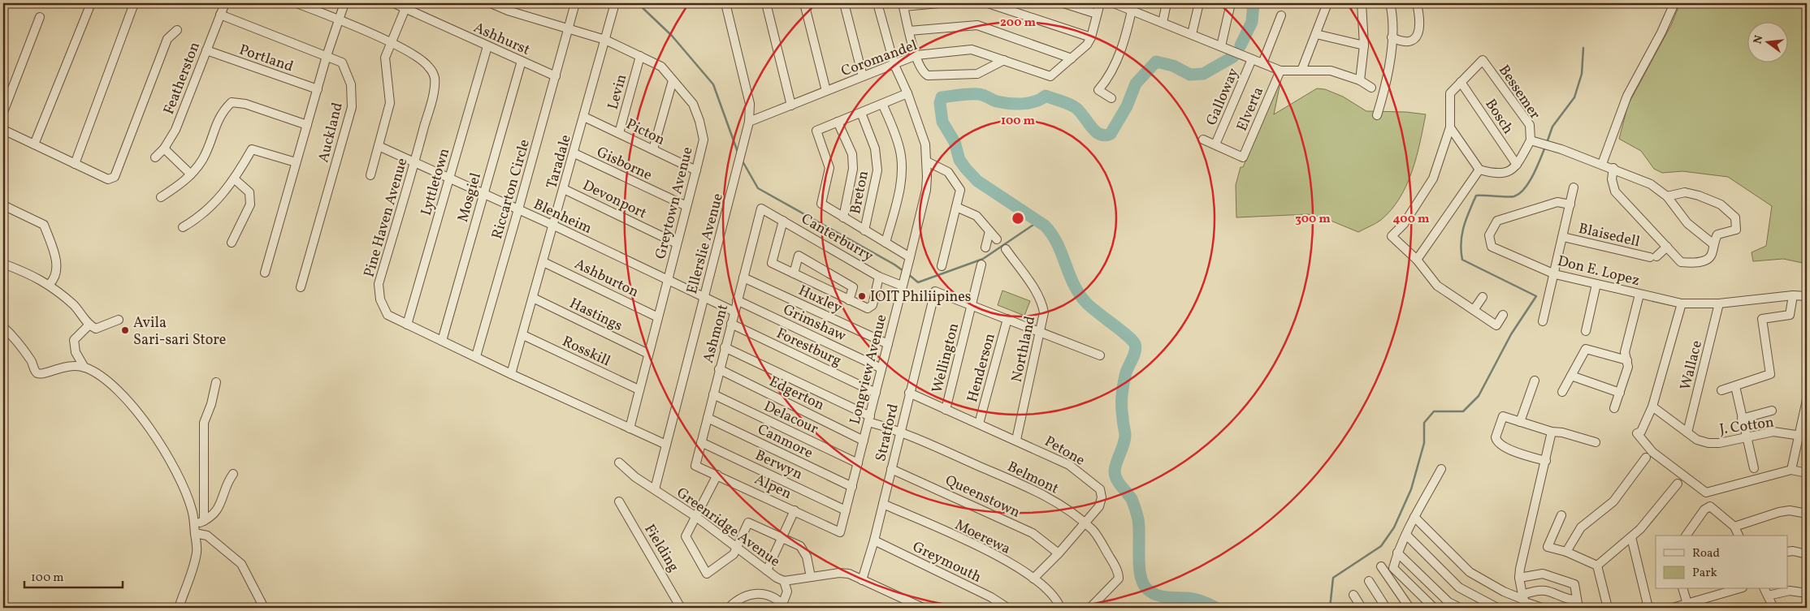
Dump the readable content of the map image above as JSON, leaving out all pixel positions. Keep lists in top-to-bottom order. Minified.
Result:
{"streets":{"street":["Ashhurst","Portland","Coromandel","Featherston","Levin","Bessemer","Galloway","Elverta","Bosch","Picton","Auckland","Taradale","Gisborne","Lyttletown","Riccarton Circle","Breton","Mosgiel","Devonport","Greytown Avenue","Blenheim","Pine Haven Avenue","Blaisedell","Canterburry","Ellerslie Avenue","Don E. Lopez","Ashburton","Huxley","Hastings","Grimshaw","Ashmont","Forestburg","Northland","Rosskill","Wellington","Wallace","Henderson","Longview Avenue","Edgerton","Delacour","J. Cotton","Stratford","Canmore","Petone","Berwyn","Belmont","Alpen","Queenstown","Greenridge Avenue","Moerewa","Fielding","Greymouth"]},"crossings":[["Ashhurst","Lyttletown"],["Ashhurst","Riccarton Circle"],["Ashhurst","Mosgiel"],["Portland","Featherston"],["Coromandel","Ellerslie Avenue"],["Coromandel","Longview Avenue"],["Featherston","Auckland"],["Levin","Picton"],["Levin","Greytown Avenue"],["Bessemer","Bosch"],["Galloway","Elverta"],["Picton","Taradale"],["Picton","Greytown Avenue"],["Taradale","Gisborne"],["Taradale","Devonport"],["Taradale","Greytown Avenue"],["Taradale","Blenheim"],["Taradale","Pine Haven Avenue"],["Taradale","Ashburton"],["Taradale","Hastings"],["Taradale","Rosskill"],["Gisborne","Greytown Avenue"],["Lyttletown","Blenheim"],["Lyttletown","Pine Haven Avenue"],["Riccarton Circle","Greytown Avenue"],["Riccarton Circle","Blenheim"],["Riccarton Circle","Pine Haven Avenue"],["Mosgiel","Blenheim"],["Mosgiel","Pine Haven Avenue"],["Devonport","Greytown Avenue"],["Greytown Avenue","Blenheim"],["Greytown Avenue","Pine Haven Avenue"],["Greytown Avenue","Ashburton"],["Greytown Avenue","Hastings"],["Greytown Avenue","Rosskill"],["Blenheim","Pine Haven Avenue"],["Blenheim","Ellerslie Avenue"],["Blenheim","Ashmont"],["Pine Haven Avenue","Ellerslie Avenue"],["Canterburry","Ashmont"],["Canterburry","Longview Avenue"],["Ellerslie Avenue","Greenridge Avenue"],["Don E. Lopez","Wallace"],["Huxley","Ashmont"],["Huxley","Longview Avenue"],["Grimshaw","Ashmont"],["Grimshaw","Longview Avenue"],["Ashmont","Forestburg"],["Ashmont","Edgerton"],["Ashmont","Delacour"],["Ashmont","Canmore"],["Ashmont","Berwyn"],["Ashmont","Belmont"],["Ashmont","Alpen"],["Forestburg","Longview Avenue"],["Northland","Petone"],["Wellington","Stratford"],["Wellington","Petone"],["Wallace","J. Cotton"],["Henderson","Petone"],["Longview Avenue","Edgerton"],["Longview Avenue","Delacour"],["Longview Avenue","Canmore"],["Longview Avenue","Berwyn"],["Longview Avenue","Belmont"],["Longview Avenue","Alpen"],["Stratford","Petone"],["Stratford","Belmont"],["Stratford","Queenstown"],["Stratford","Greenridge Avenue"],["Stratford","Moerewa"],["Stratford","Greymouth"],["Petone","Belmont"],["Petone","Queenstown"],["Petone","Moerewa"]],"places":["IOIT Philiipines","Avila Sari-sari Store"],"legend":["Road","Park"],"scale_bar":"100 m","north":"left","rings":["200 m","100 m","300 m","400 m"]}
